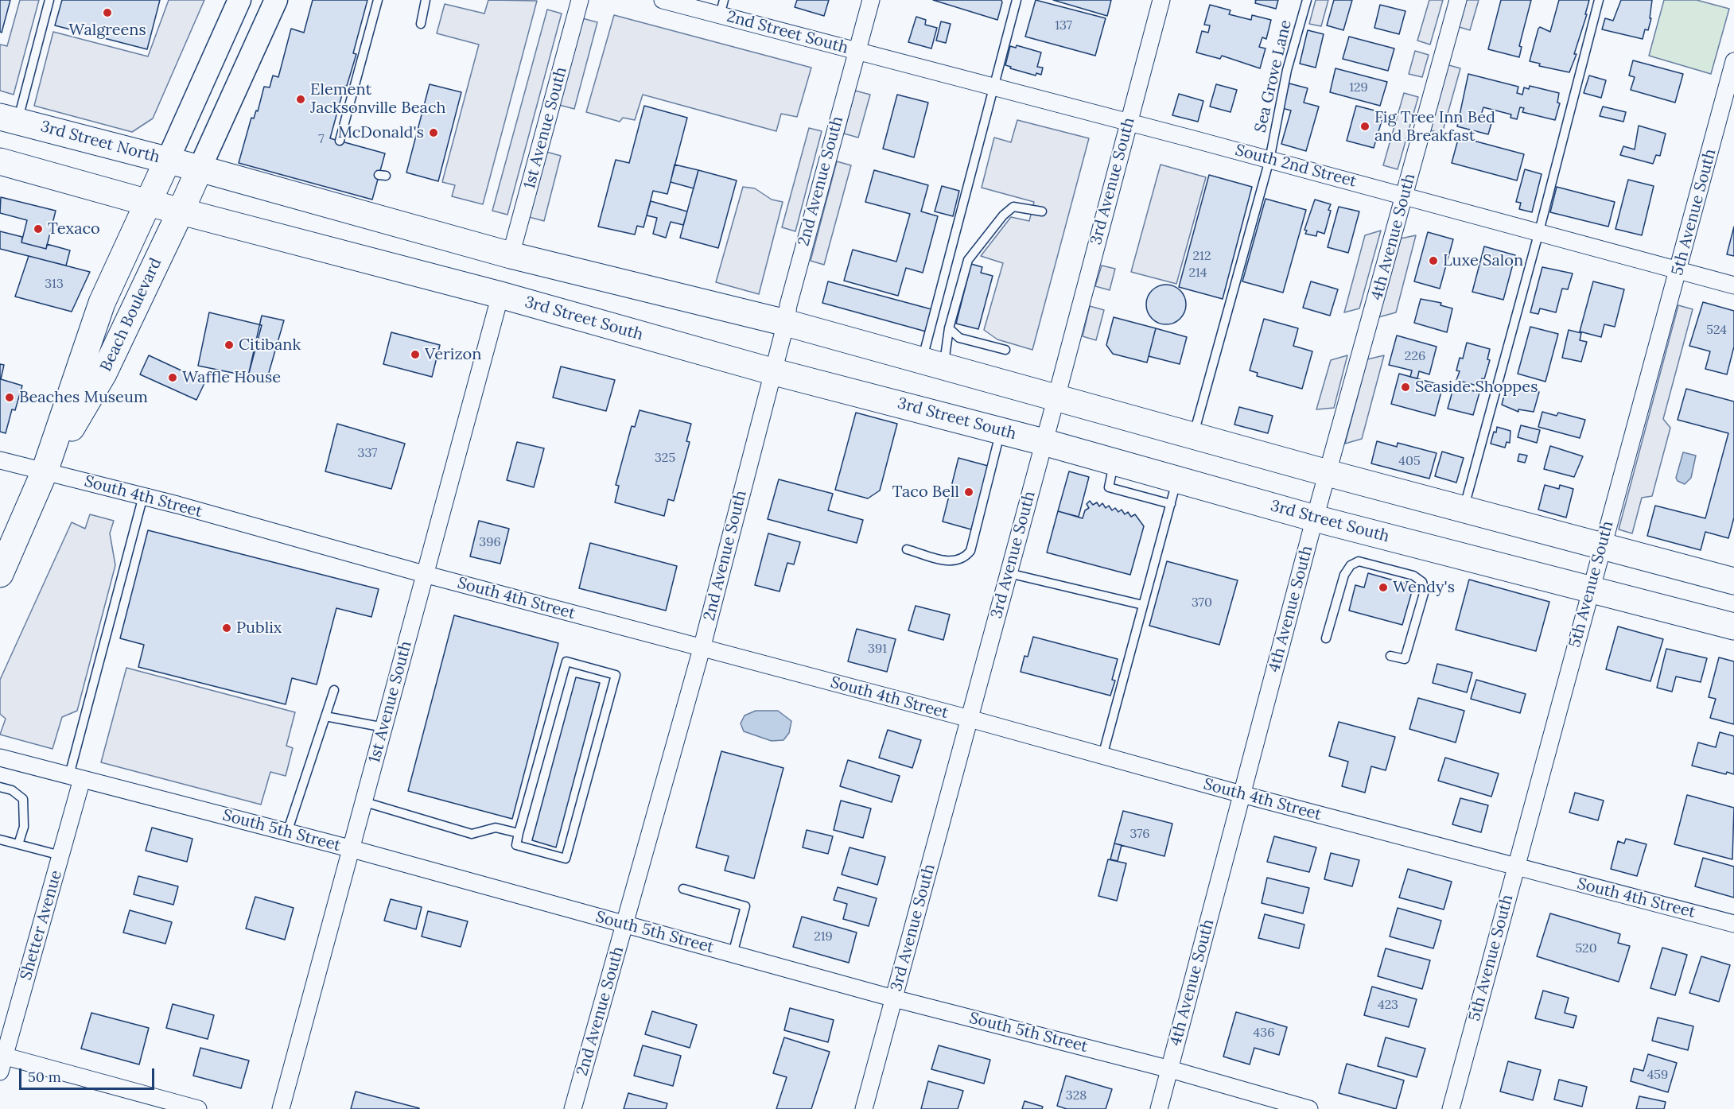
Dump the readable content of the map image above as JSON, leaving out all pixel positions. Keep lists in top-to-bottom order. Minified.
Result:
{"streets":{"main road":["3rd Street North","Beach Boulevard","3rd Street South"],"street":["2nd Street South","1st Avenue South","South 2nd Street","2nd Avenue South","3rd Avenue South","5th Avenue South","4th Avenue South","South 4th Street","South 5th Street","Shetter Avenue"],"lane":["Sea Grove Lane"]},"crossings":[["2nd Street South","South 2nd Street"],["2nd Street South","2nd Avenue South"],["Sea Grove Lane","South 2nd Street"],["1st Avenue South","3rd Street South"],["1st Avenue South","South 4th Street"],["1st Avenue South","South 5th Street"],["3rd Street North","Beach Boulevard"],["South 2nd Street","2nd Avenue South"],["South 2nd Street","3rd Avenue South"],["South 2nd Street","5th Avenue South"],["South 2nd Street","4th Avenue South"],["2nd Avenue South","3rd Street South"],["2nd Avenue South","South 4th Street"],["2nd Avenue South","South 5th Street"],["3rd Avenue South","3rd Street South"],["3rd Avenue South","South 4th Street"],["3rd Avenue South","South 5th Street"],["5th Avenue South","3rd Street South"],["5th Avenue South","South 4th Street"],["4th Avenue South","3rd Street South"],["4th Avenue South","South 4th Street"],["4th Avenue South","South 5th Street"],["Beach Boulevard","3rd Street South"],["Beach Boulevard","South 4th Street"],["South 5th Street","Shetter Avenue"]],"places":["Walgreens","Element Jacksonville Beach","Fig Tree Inn Bed and Breakfast","McDonald's","Texaco","Luxe Salon","Citibank","Verizon","Waffle House","Seaside Shoppes","Beaches Museum","Taco Bell","Wendy's","Publix"],"house_numbers":["137","129","7","212","214","313","524","226","337","325","405","396","370","391","376","219","520","423","436","459","328"],"scale_bar":"50 m"}
